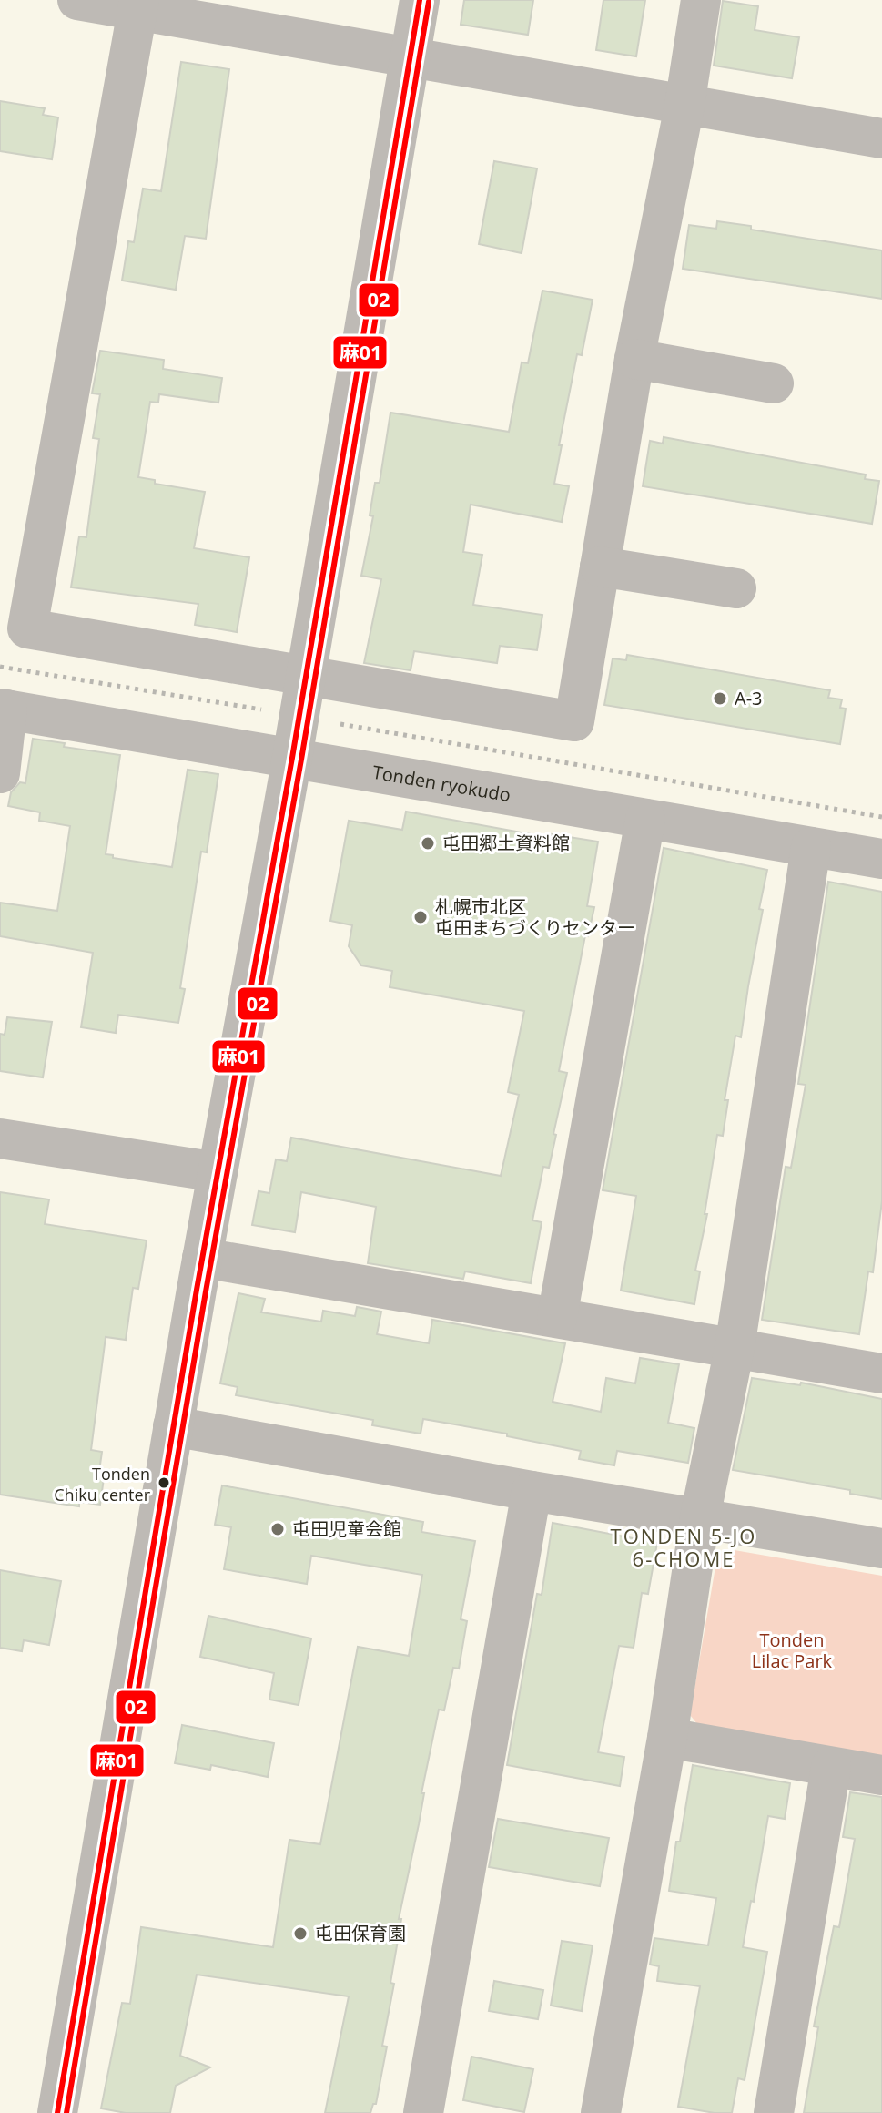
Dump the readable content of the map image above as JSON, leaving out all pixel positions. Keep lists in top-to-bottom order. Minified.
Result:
{"streets":{"street":["Tonden ryokudo"]},"districts":["TONDEN 5-JO 6-CHOME"],"parks":["Tonden Lilac Park"],"places":["A-3","屯田郷土資料館","札幌市北区 屯田まちづくりセンター","Tonden Chiku center","屯田児童会館","屯田保育園"],"lines":["transit line 麻01","transit line 02"]}
